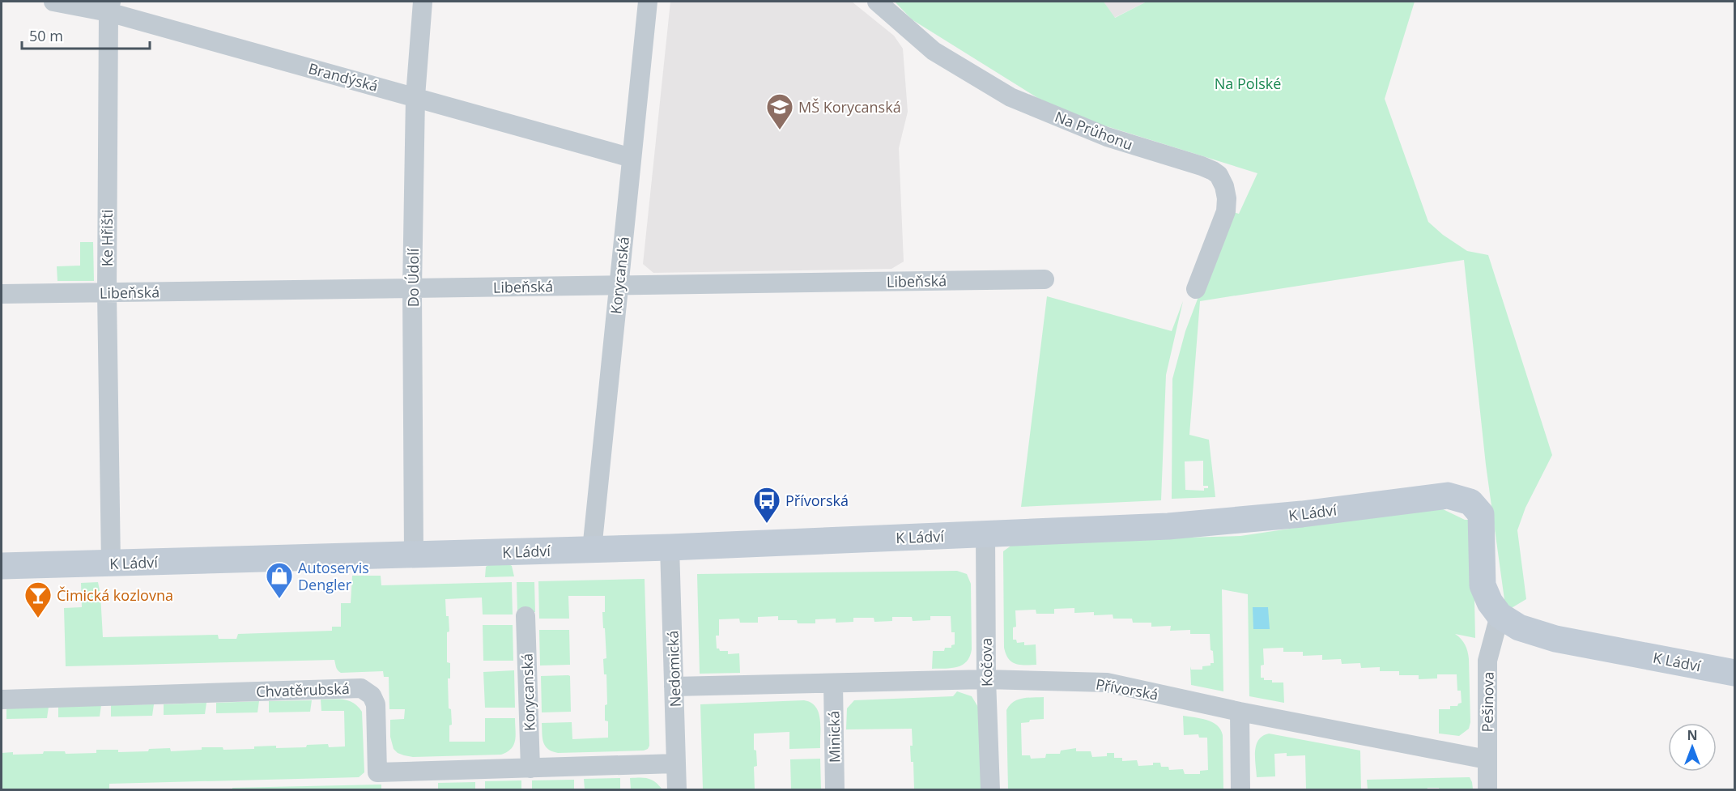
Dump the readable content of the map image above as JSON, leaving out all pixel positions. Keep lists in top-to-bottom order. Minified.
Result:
{"streets":{"street":["Brandýská","Na Průhonu","Ke Hřišti","Korycanská","Do Údolí","Libeňská","K Ládví","Kočova","Nedomická","Přívorská","Chvatěrubská","Pešinova","Minická"]},"crossings":[["Brandýská","Ke Hřišti"],["Brandýská","Korycanská"],["Brandýská","Do Údolí"],["Ke Hřišti","Libeňská"],["Ke Hřišti","K Ládví"],["Korycanská","Libeňská"],["Korycanská","K Ládví"],["Korycanská","Chvatěrubská"],["Do Údolí","Libeňská"],["Do Údolí","K Ládví"],["K Ládví","Kočova"],["K Ládví","Nedomická"],["K Ládví","Pešinova"],["Kočova","Přívorská"],["Nedomická","Přívorská"],["Nedomická","Chvatěrubská"],["Přívorská","Pešinova"],["Přívorská","Minická"]],"parks":["Na Polské"],"places":{"school or university":["MŠ Korycanská"],"bus stop":["Přívorská"],"shop":["Autoservis Dengler"],"bar":["Čimická kozlovna"]},"scale_bar":"50 m","north":"top"}
